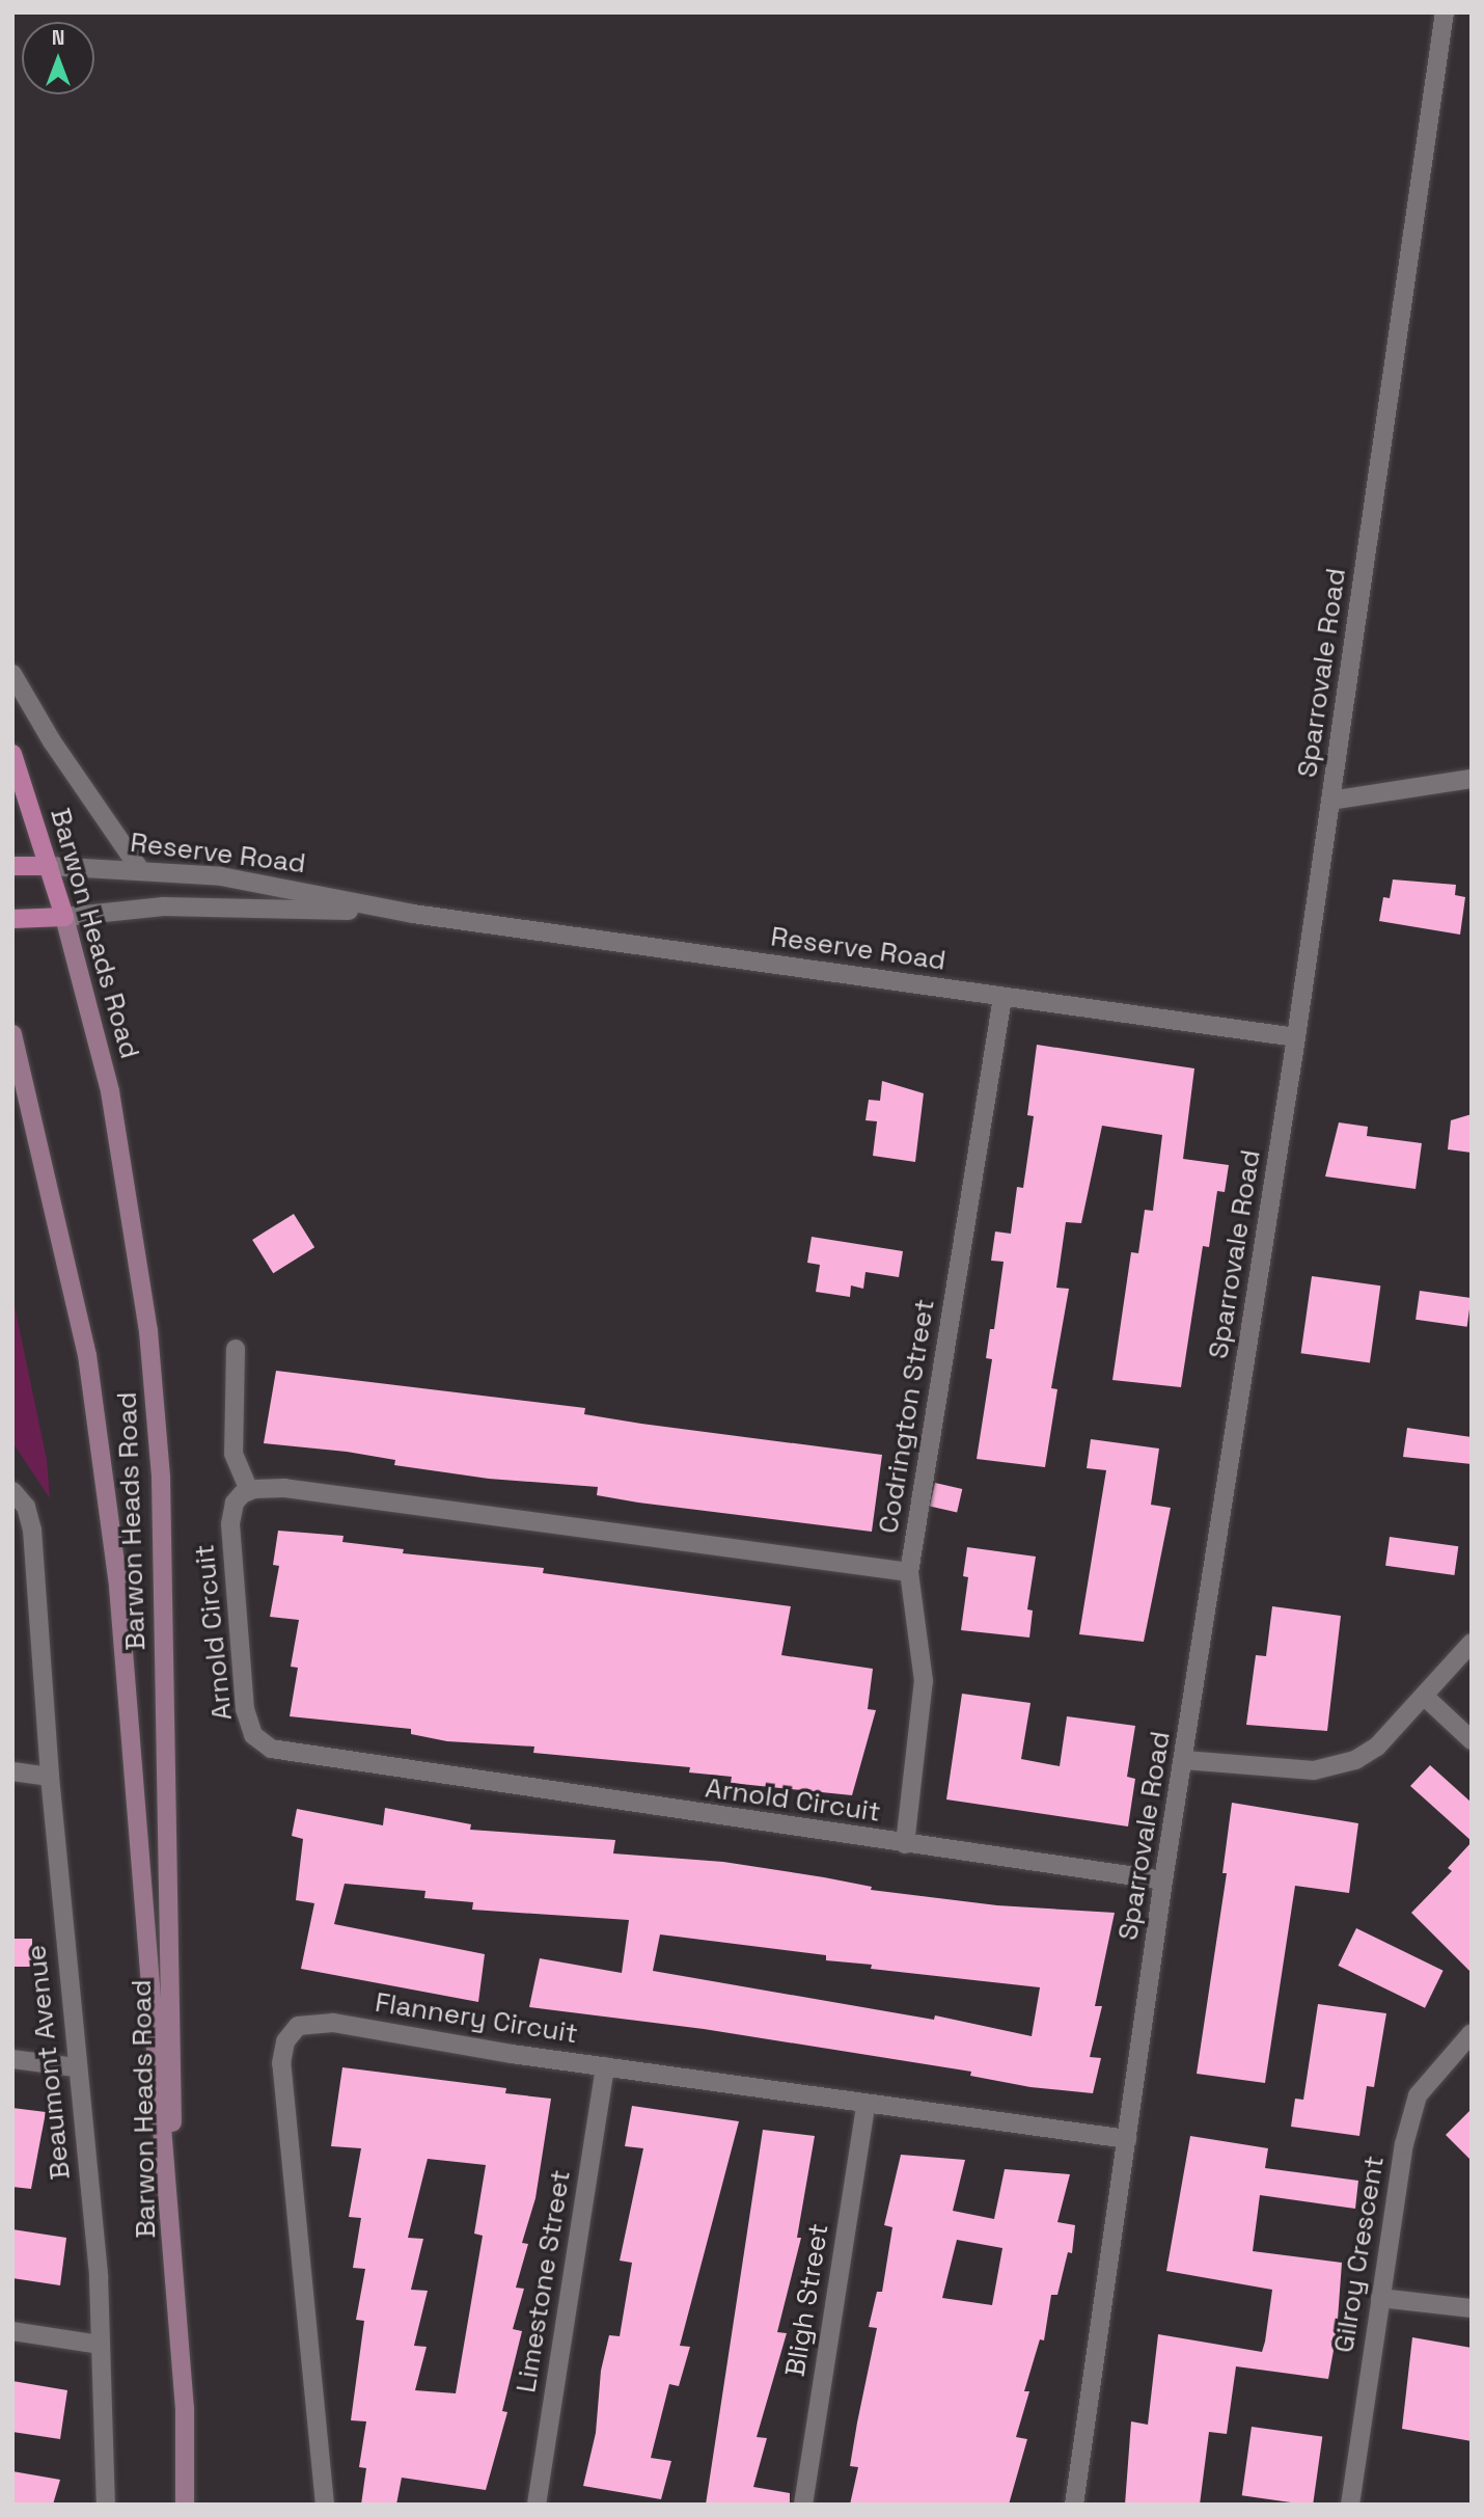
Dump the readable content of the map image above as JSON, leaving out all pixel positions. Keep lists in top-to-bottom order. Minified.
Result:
{"streets":{"main road":["Reserve Road","Barwon Heads Road"],"street":["Sparrovale Road","Codrington Street","Arnold Circuit","Flannery Circuit","Beaumont Avenue","Gilroy Crescent","Limestone Street","Bligh Street"]},"crossings":[["Sparrovale Road","Reserve Road"],["Sparrovale Road","Arnold Circuit"],["Sparrovale Road","Flannery Circuit"],["Reserve Road","Barwon Heads Road"],["Reserve Road","Codrington Street"],["Codrington Street","Arnold Circuit"],["Flannery Circuit","Limestone Street"],["Flannery Circuit","Bligh Street"]],"north":"top"}
